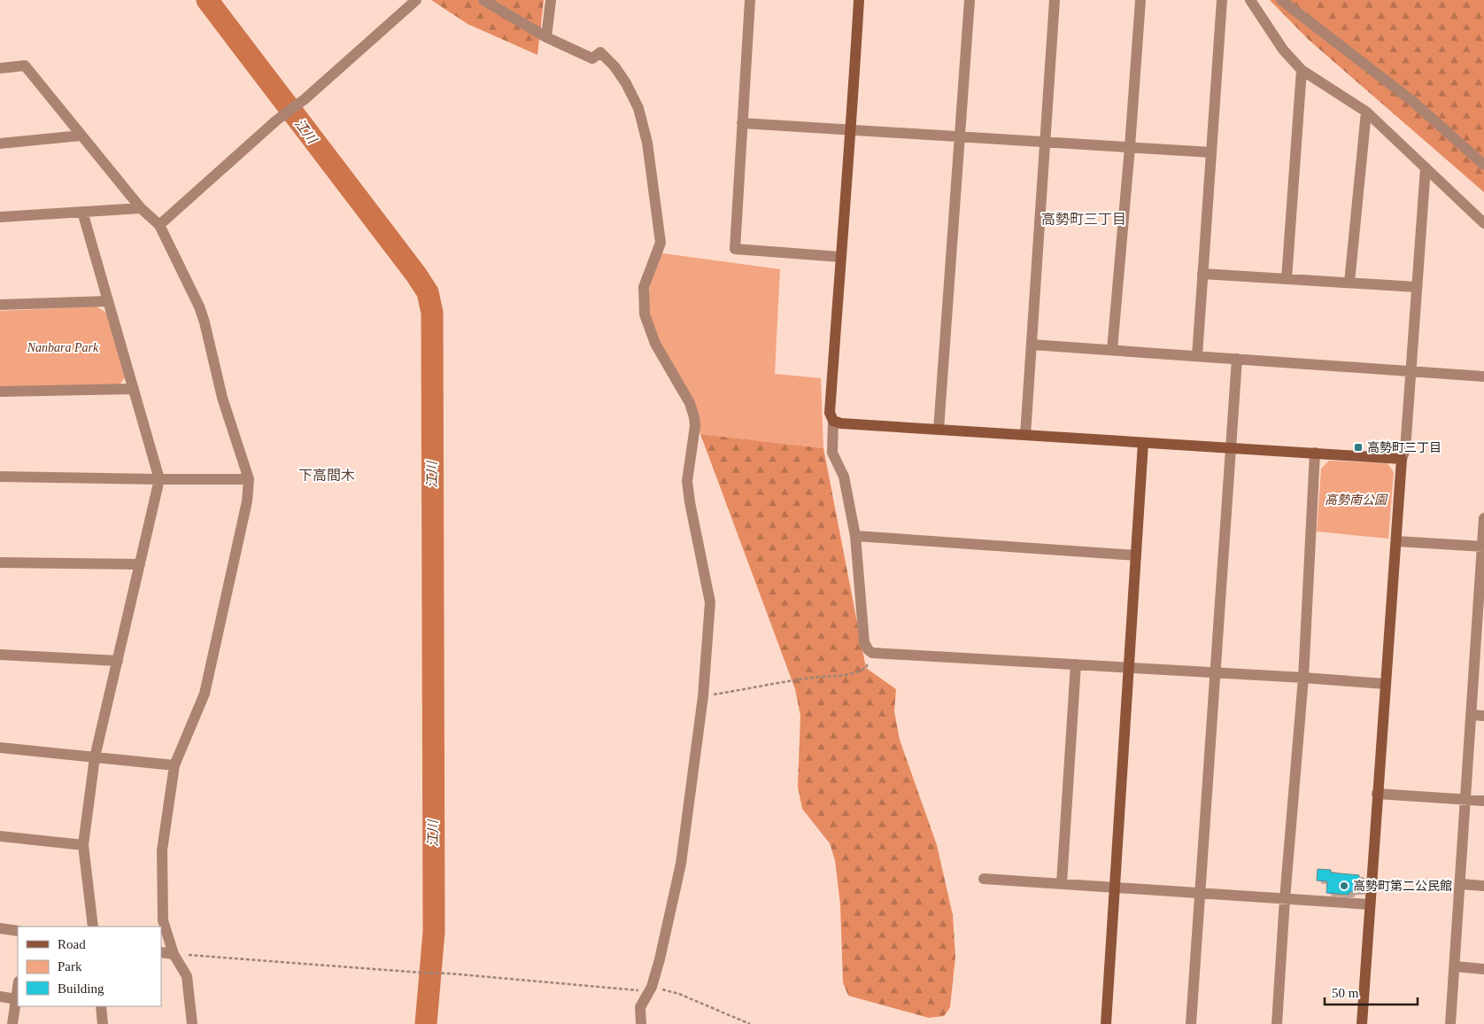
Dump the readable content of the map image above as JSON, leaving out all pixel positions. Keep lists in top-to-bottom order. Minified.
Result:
{"districts":["高勢町三丁目","下高間木"],"water":["江川"],"parks":["Nanbara Park","高勢南公園"],"places":{"transit":["高勢町三丁目"],"other":["高勢町第二公民館"]},"legend":["Road","Park","Building"],"scale_bar":"50 m"}
